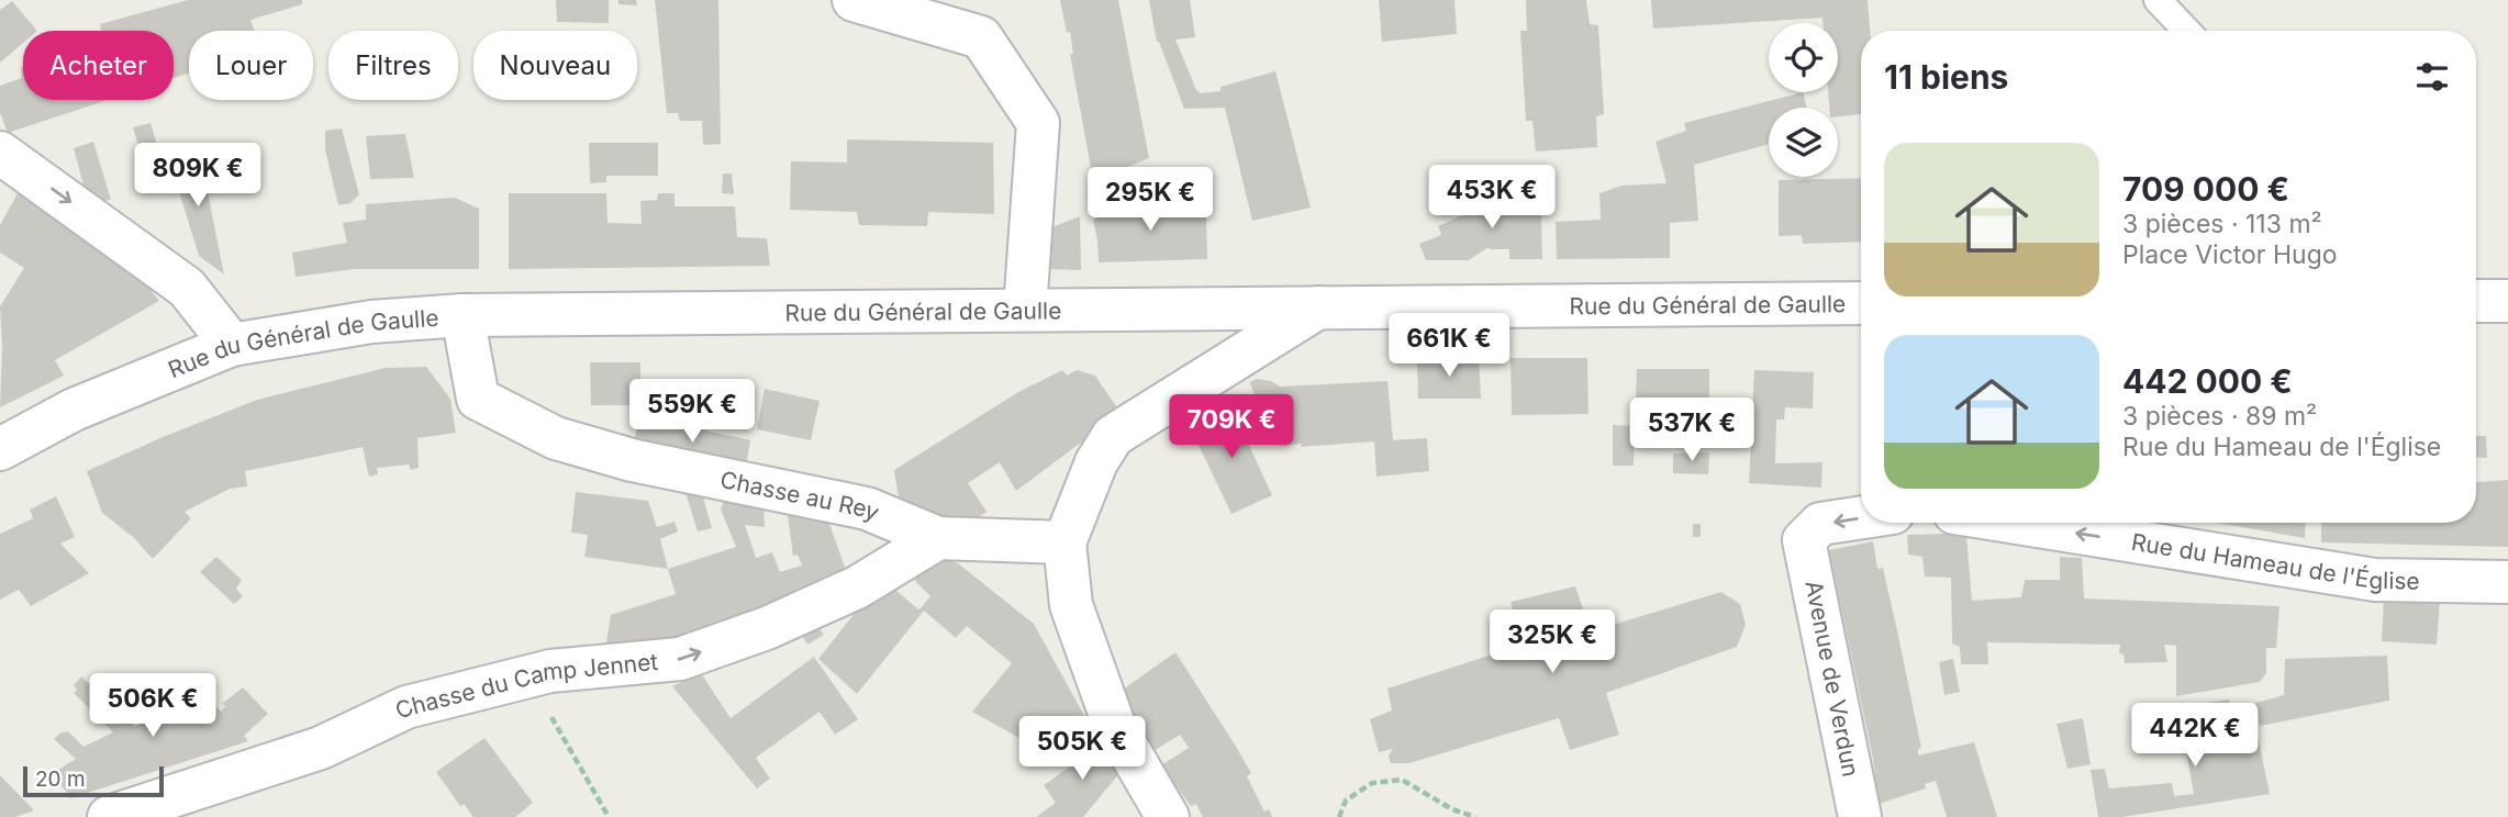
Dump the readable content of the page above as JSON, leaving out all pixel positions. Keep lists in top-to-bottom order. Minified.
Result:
{"streets":{"street":["Rue du Général de Gaulle","Chasse au Rey","Rue du Hameau de l'Église","Avenue de Verdun","Chasse du Camp Jennet"]},"crossings":[["Rue du Général de Gaulle","Chasse au Rey"],["Chasse au Rey","Chasse du Camp Jennet"]],"one_way":["Rue du Hameau de l'Église","Avenue de Verdun","Chasse du Camp Jennet"],"scale_bar":"20 m","page":{"chip":["Acheter","Louer","Filtres","Nouveau"],"heading":"11 biens","list":[{"name":"709 000 €","note":"3 pièces · 113 m² · Place Victor Hugo"},{"name":"442 000 €","note":"3 pièces · 89 m² · Rue du Hameau de l'Église"}],"price":["809K €","453K €","295K €","661K €","559K €","709K €","537K €","325K €","506K €","442K €","505K €"],"scale":"20 m"}}
